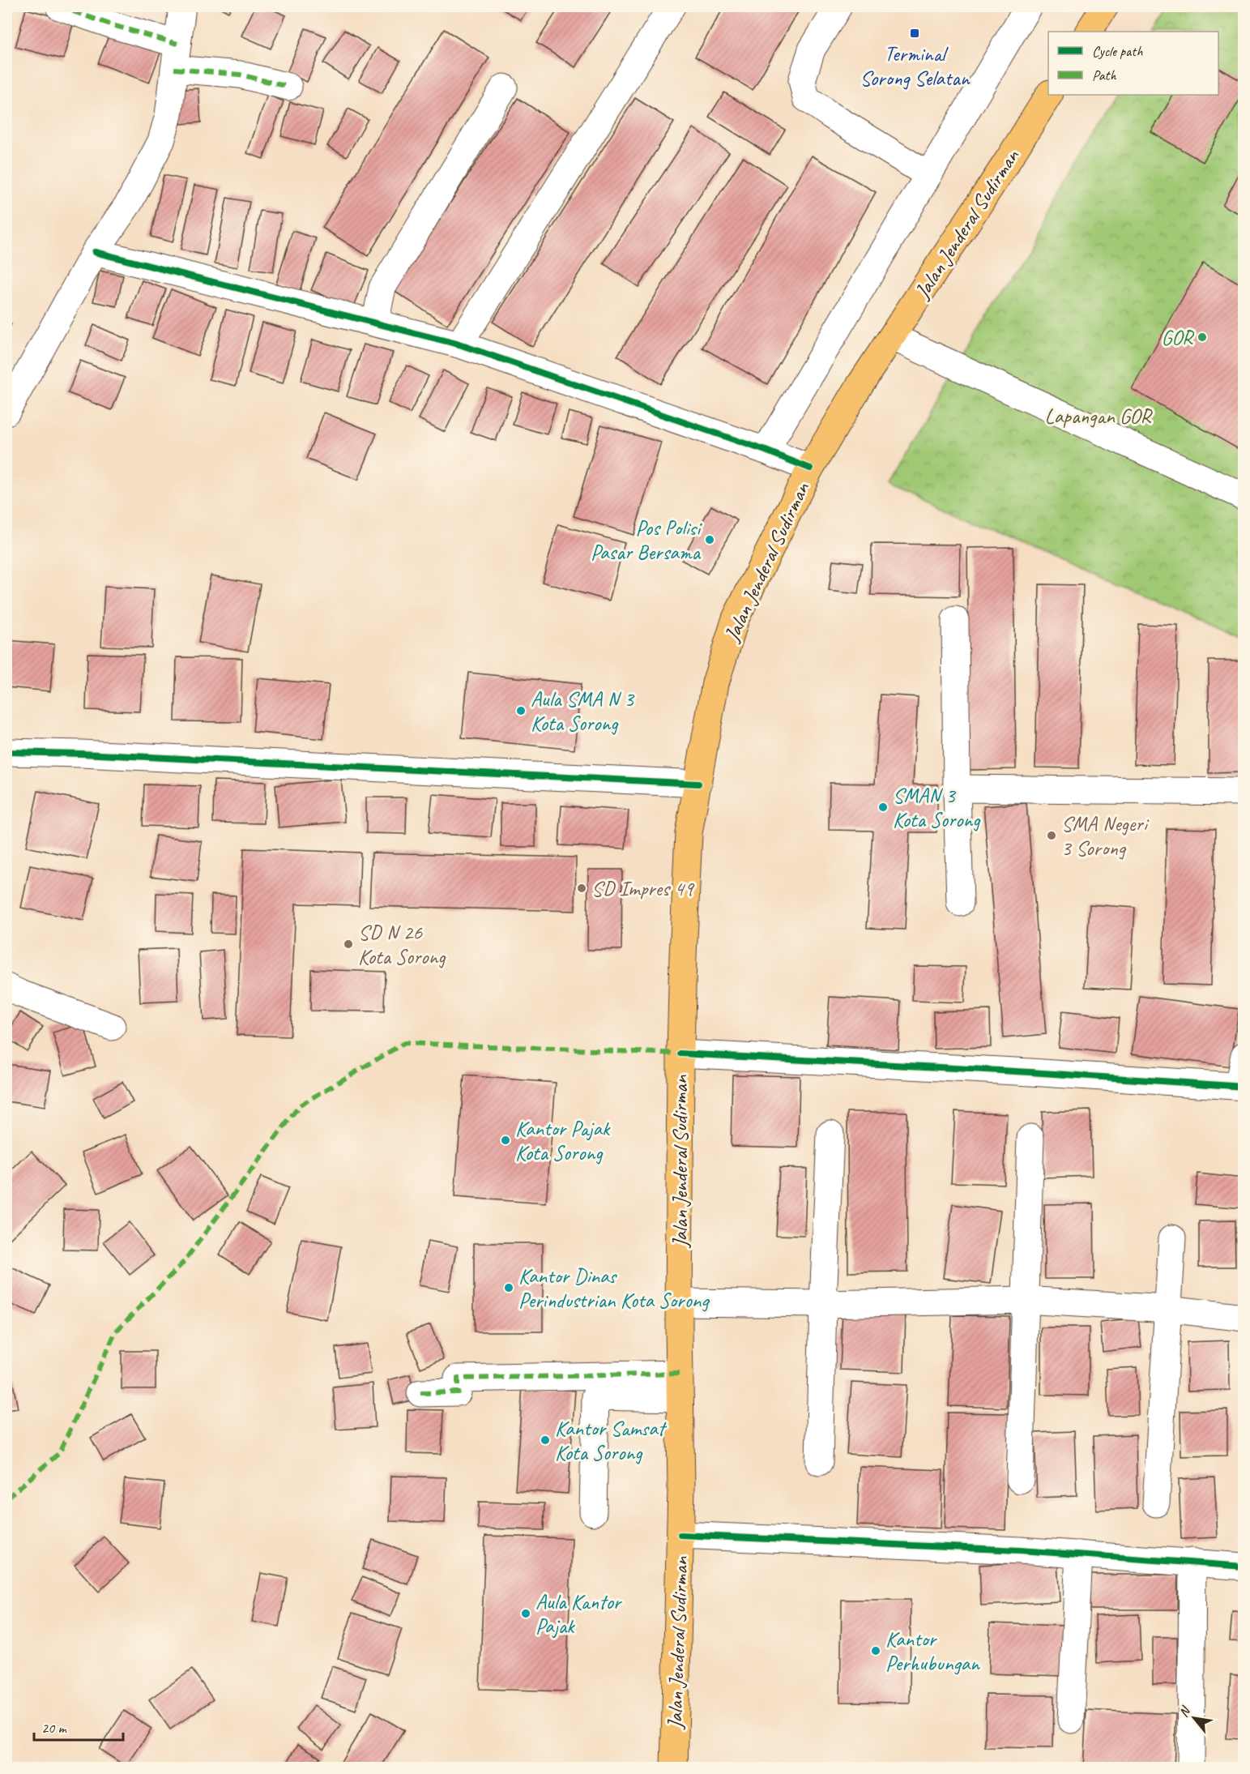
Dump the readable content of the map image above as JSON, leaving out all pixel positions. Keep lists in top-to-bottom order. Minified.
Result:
{"streets":{"main road":["Jalan Jenderal Sudirman"]},"parks":["Lapangan GOR"],"places":{"transit":["Terminal Sorong Selatan"],"other":["GOR","Pos Polisi Pasar Bersama","Aula SMA N 3 Kota Sorong","SMAN 3 Kota Sorong","SMA Negeri 3 Sorong","SD Impres 49","SD N 26 Kota Sorong","Kantor Pajak Kota Sorong","Kantor Dinas Perindustrian Kota Sorong","Kantor Samsat Kota Sorong","Aula Kantor Pajak","Kantor Perhubungan"]},"legend":["Cycle path","Path"],"scale_bar":"20 m","north":"top left"}
